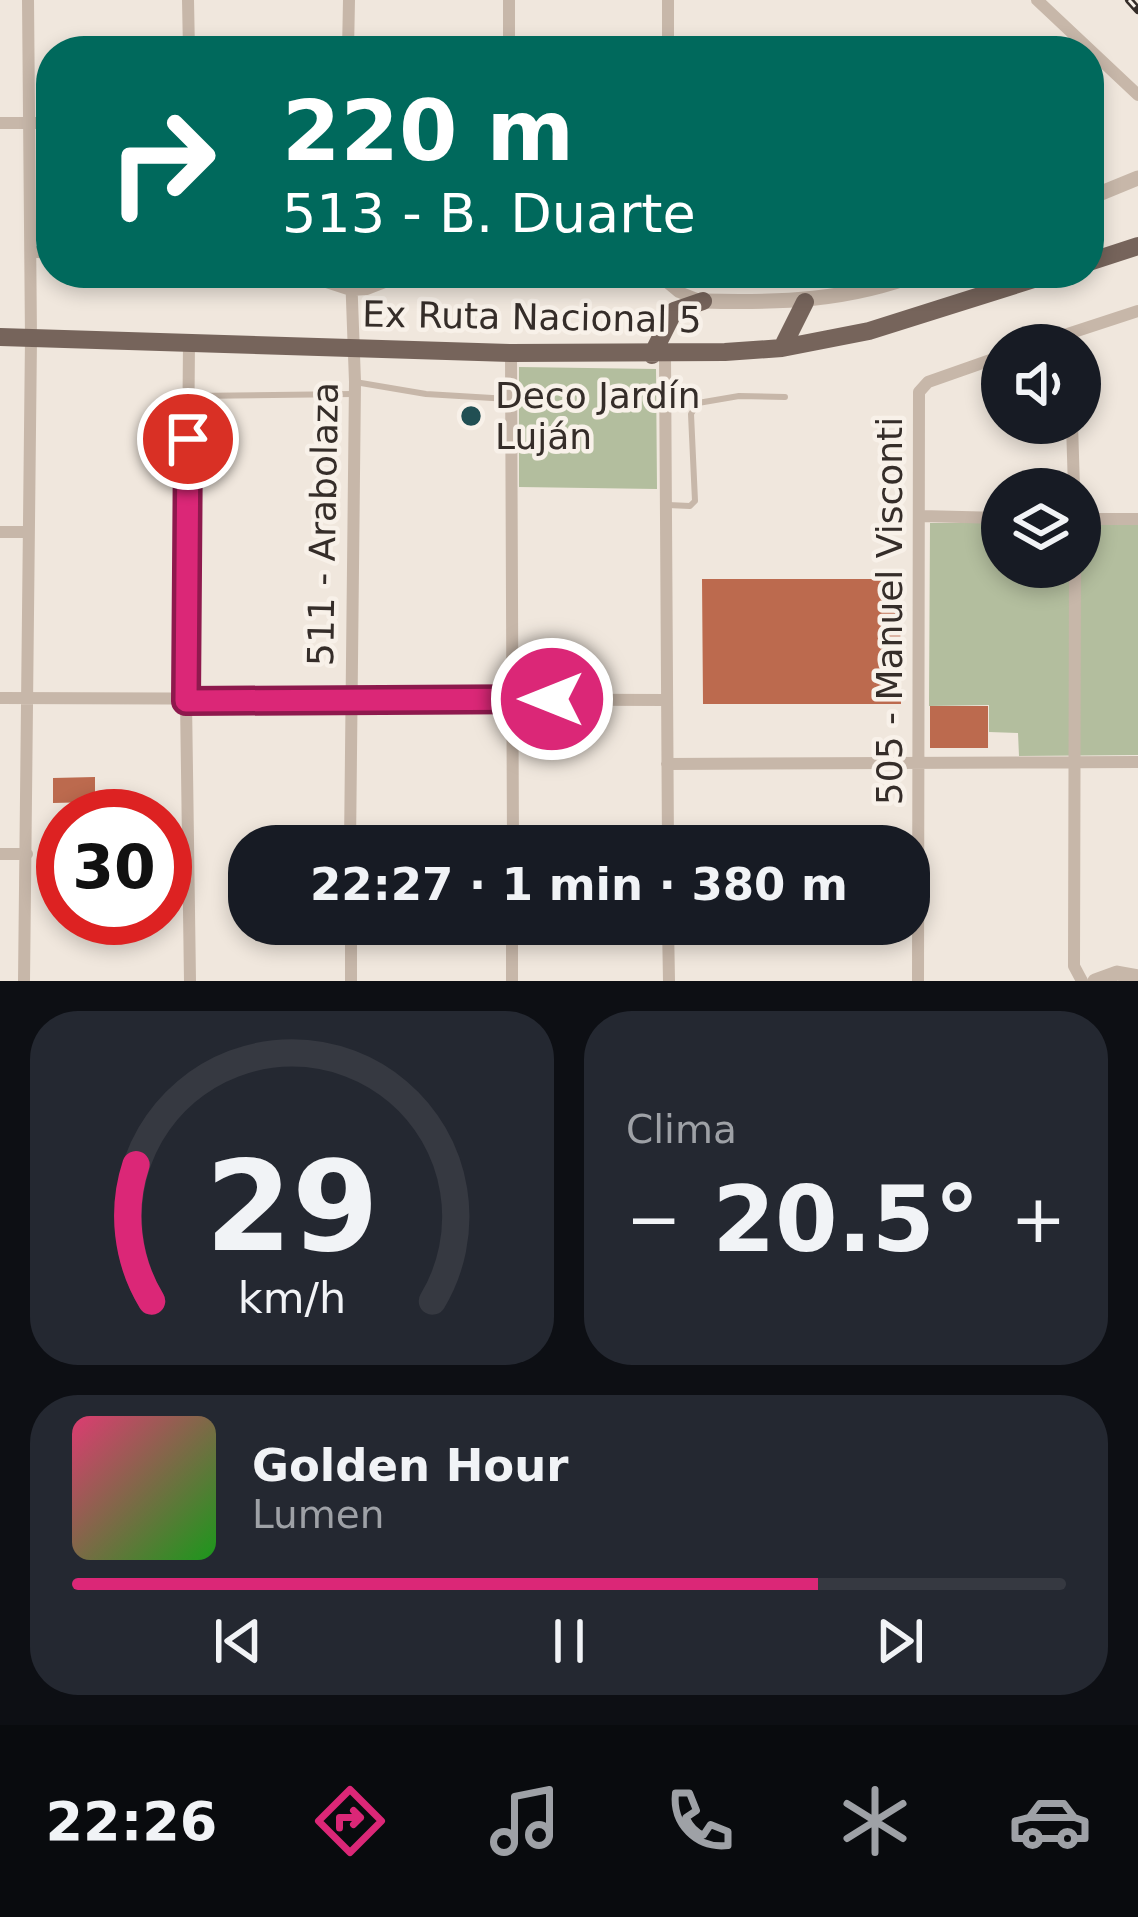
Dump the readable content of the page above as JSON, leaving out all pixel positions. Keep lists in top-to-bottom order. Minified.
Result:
{"streets":{"main road":["Ex Ruta Nacional 5"],"street":["511 - Arabolaza","505 - Manuel Visconti"]},"crossings":[["Ex Ruta Nacional 5","511 - Arabolaza"]],"places":["Deco Jardín Luján"],"page":{"turn":["220 m","513 - B. Duarte"],"limit":"30","trip":"22:27 · 1 min · 380 m","tile":"Clima","heat":["−","20.5°","+"],"song":["Golden Hour","Lumen"],"tabs":"22:26","gauge":["29","km/h"]}}
